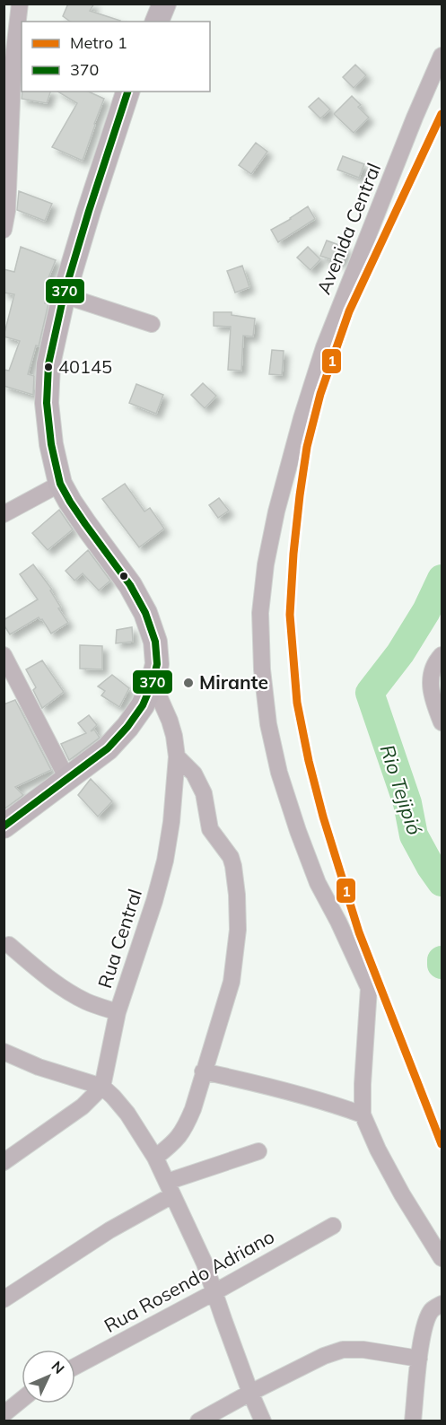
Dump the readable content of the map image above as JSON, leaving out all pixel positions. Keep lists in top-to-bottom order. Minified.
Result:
{"streets":{"street":["Avenida Central","Rua Central","Rua Rosendo Adriano"]},"water":["Rio Tejipió"],"places":["40145","Mirante"],"lines":["transit line 370","metro line 1"],"legend":["Metro 1","370"],"north":"top right"}
